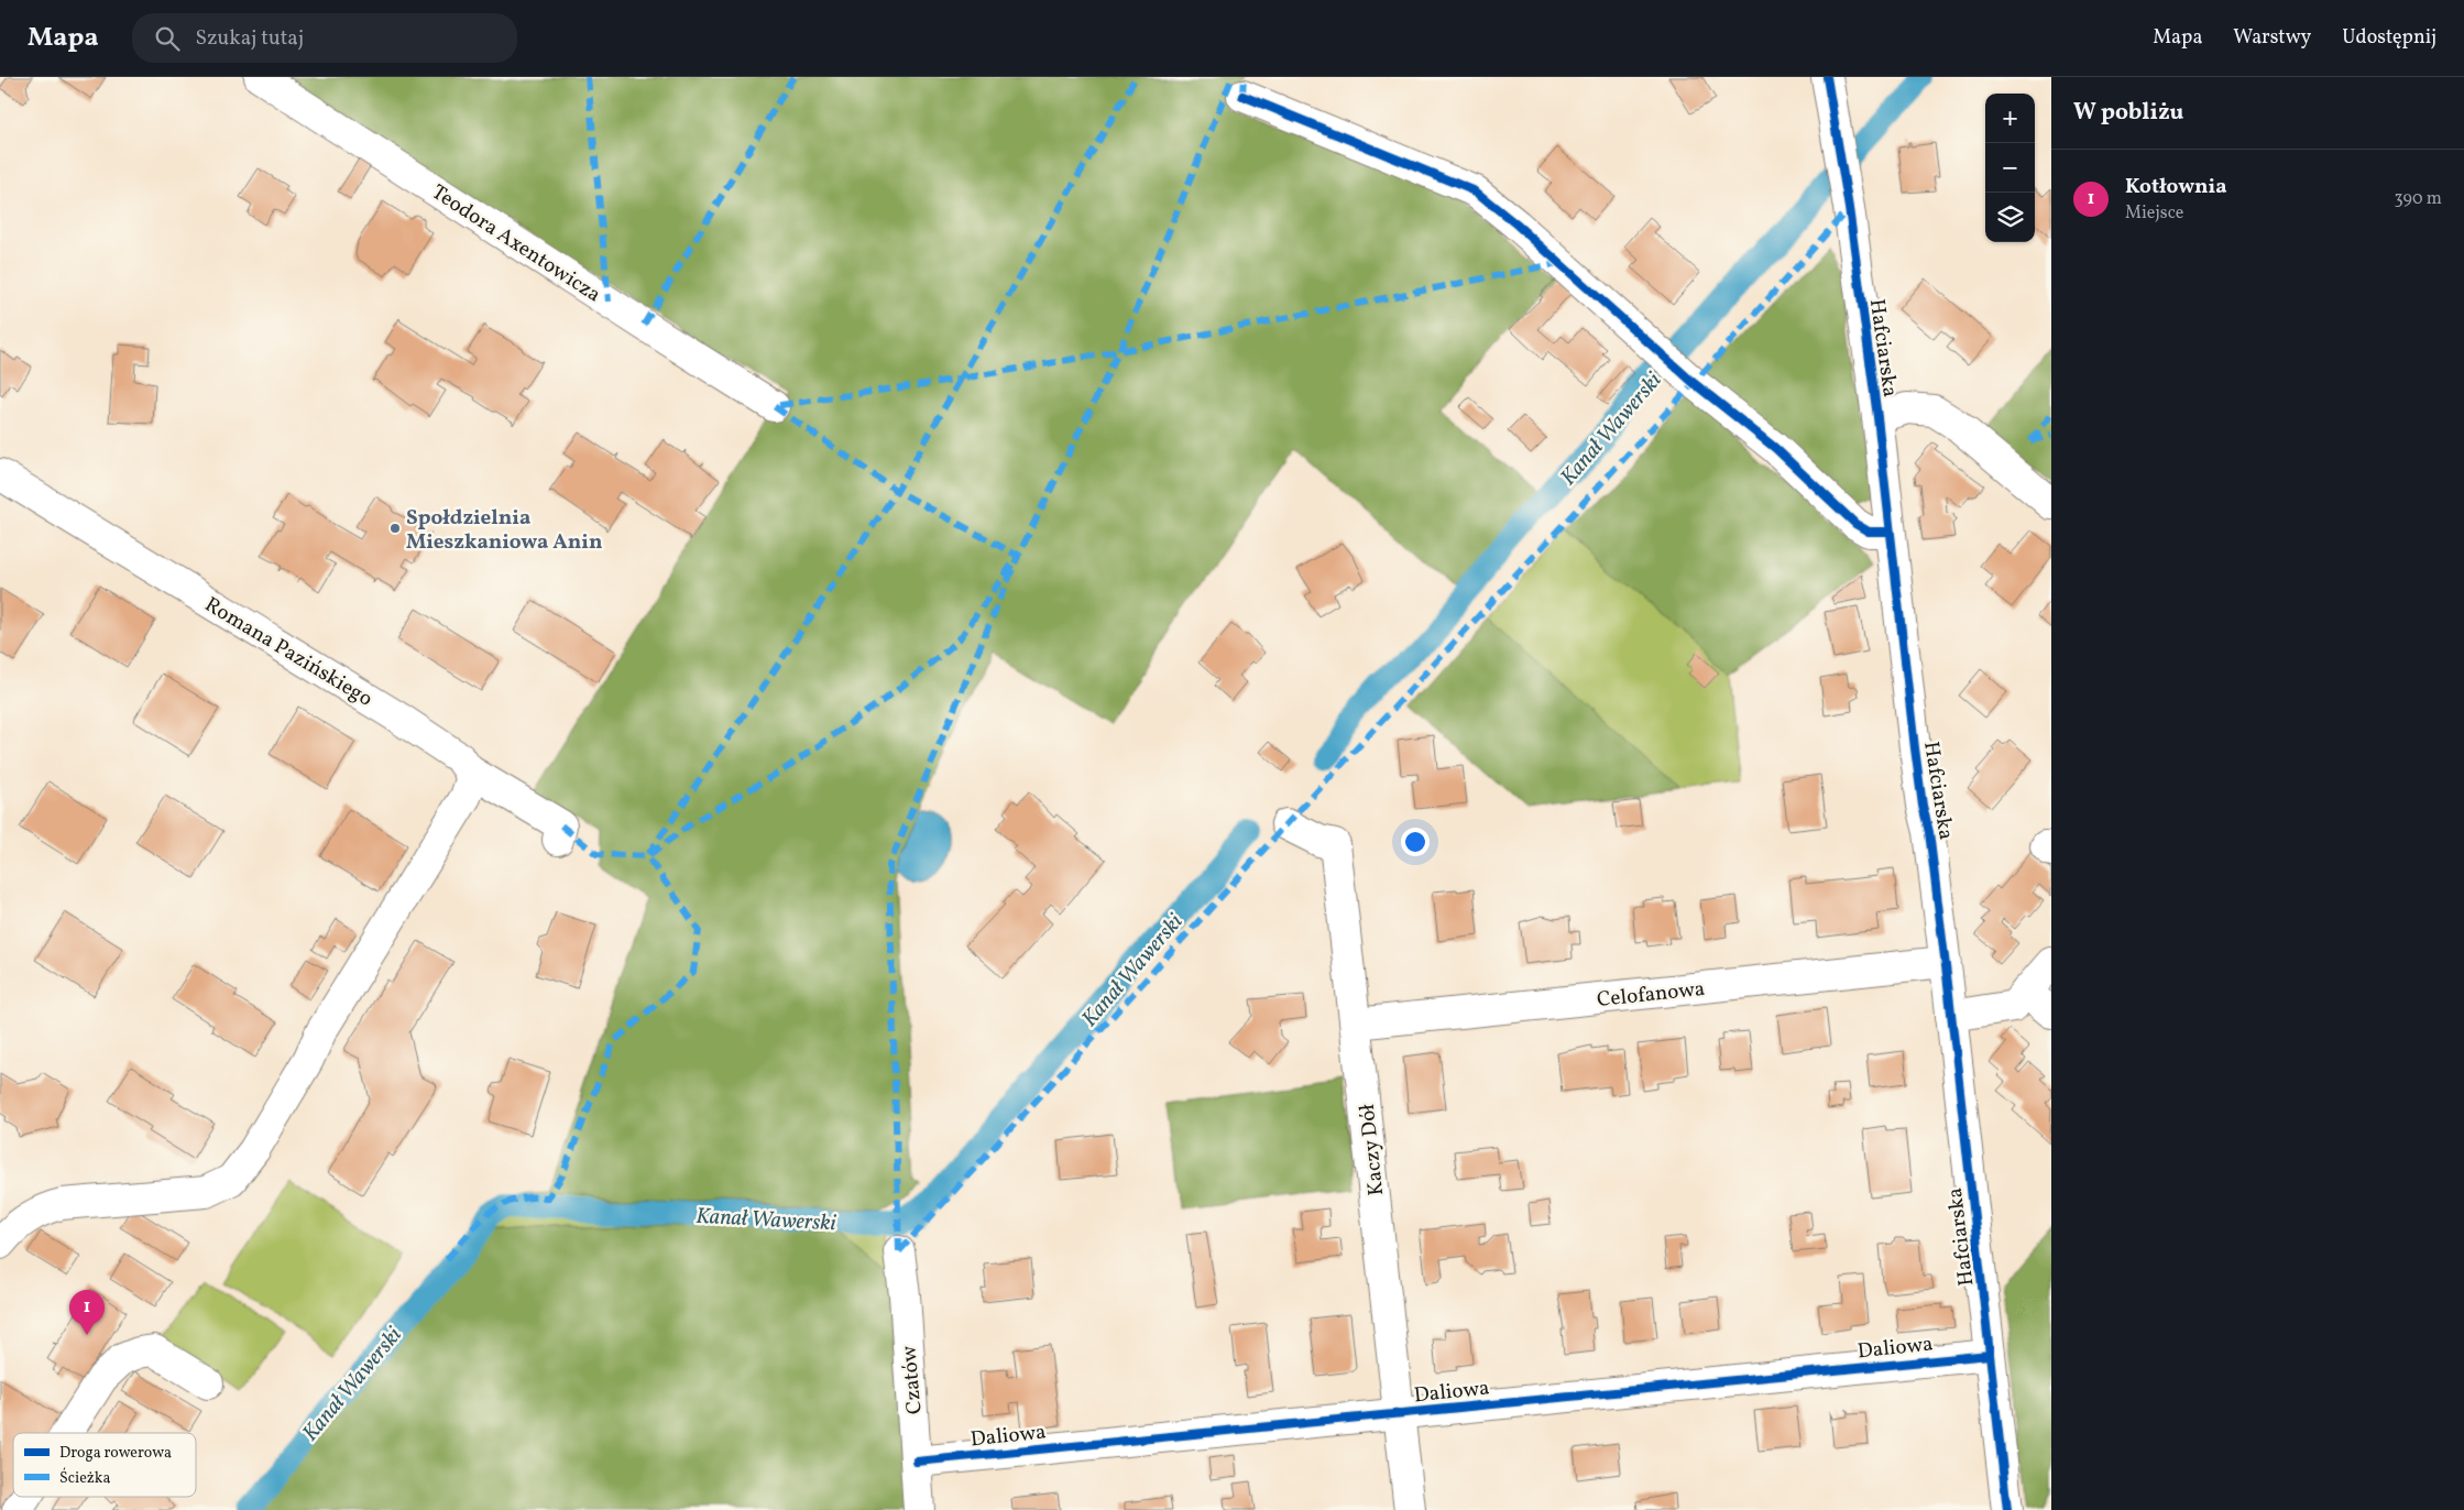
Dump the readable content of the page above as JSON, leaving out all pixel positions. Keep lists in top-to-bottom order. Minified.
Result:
{"streets":{"street":["Teodora Axentowicza","Hafciarska","Romana Pazińskiego","Celofanowa","Kaczy Dół","Daliowa","Czatów"]},"crossings":[["Hafciarska","Celofanowa"],["Hafciarska","Daliowa"],["Celofanowa","Kaczy Dół"],["Kaczy Dół","Daliowa"],["Daliowa","Czatów"]],"water":["Kanał Wawerski"],"places":["Społdzielnia Mieszkaniowa Anin"],"legend":["Droga rowerowa","Ścieżka"],"page":{"header":"Mapa","search":"Szukaj tutaj","nav":["Mapa","Warstwy","Udostępnij"],"heading":"W pobliżu","map_buttons":["+","−"],"list":[{"mark":"1","name":"Kotłownia","note":"Miejsce","value":"390 m"}],"pins":"1"}}
